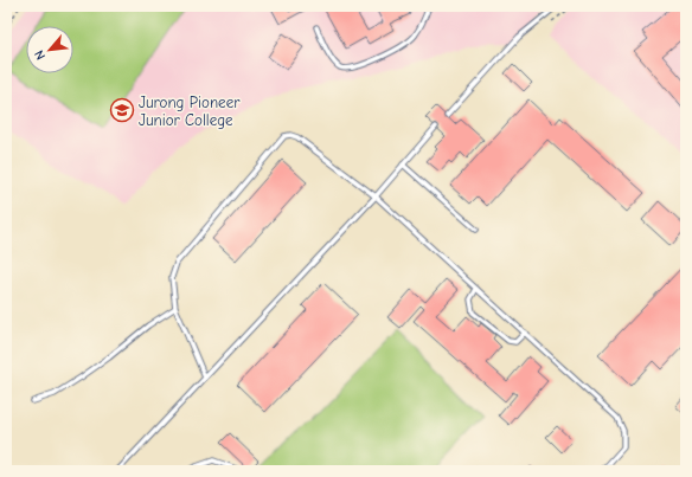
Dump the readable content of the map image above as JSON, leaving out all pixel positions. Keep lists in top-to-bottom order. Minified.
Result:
{"places":{"school or university":["Jurong Pioneer Junior College"]},"north":"bottom left"}
